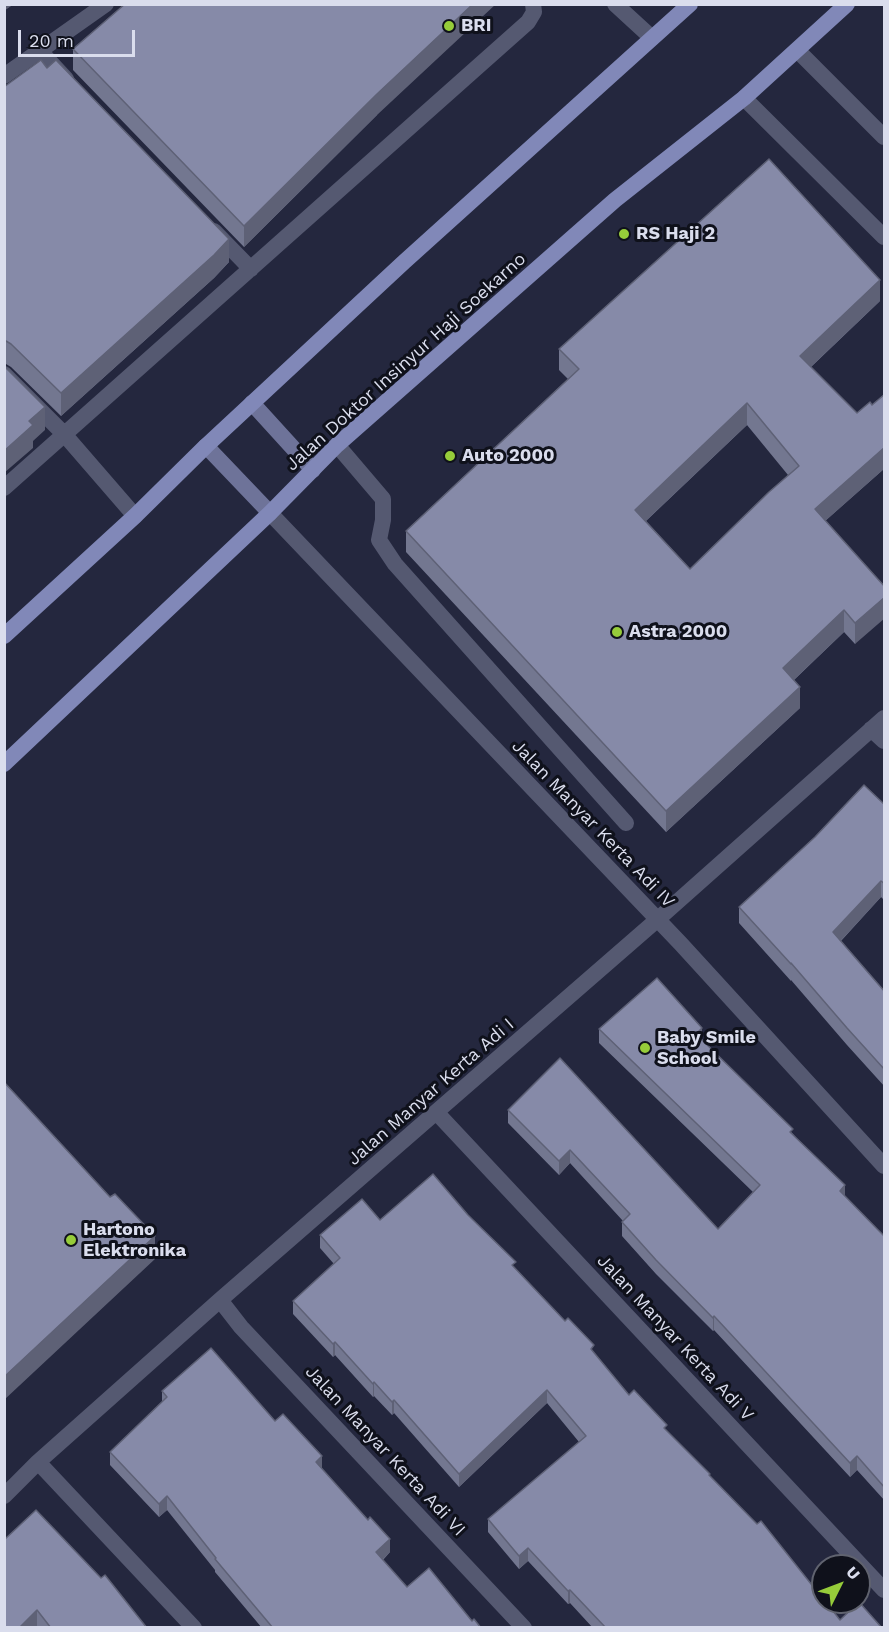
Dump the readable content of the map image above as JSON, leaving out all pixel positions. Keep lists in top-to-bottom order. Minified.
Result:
{"streets":{"main road":["Jalan Doktor Insinyur Haji Soekarno"],"street":["Jalan Manyar Kerta Adi IV","Jalan Manyar Kerta Adi I","Jalan Manyar Kerta Adi V","Jalan Manyar Kerta Adi VI"]},"crossings":[["Jalan Doktor Insinyur Haji Soekarno","Jalan Manyar Kerta Adi IV"],["Jalan Manyar Kerta Adi IV","Jalan Manyar Kerta Adi I"],["Jalan Manyar Kerta Adi I","Jalan Manyar Kerta Adi V"],["Jalan Manyar Kerta Adi I","Jalan Manyar Kerta Adi VI"]],"places":["BRI","RS Haji 2","Auto 2000","Astra 2000","Baby Smile School","Hartono Elektronika"],"scale_bar":"20 m","north":"top right"}
